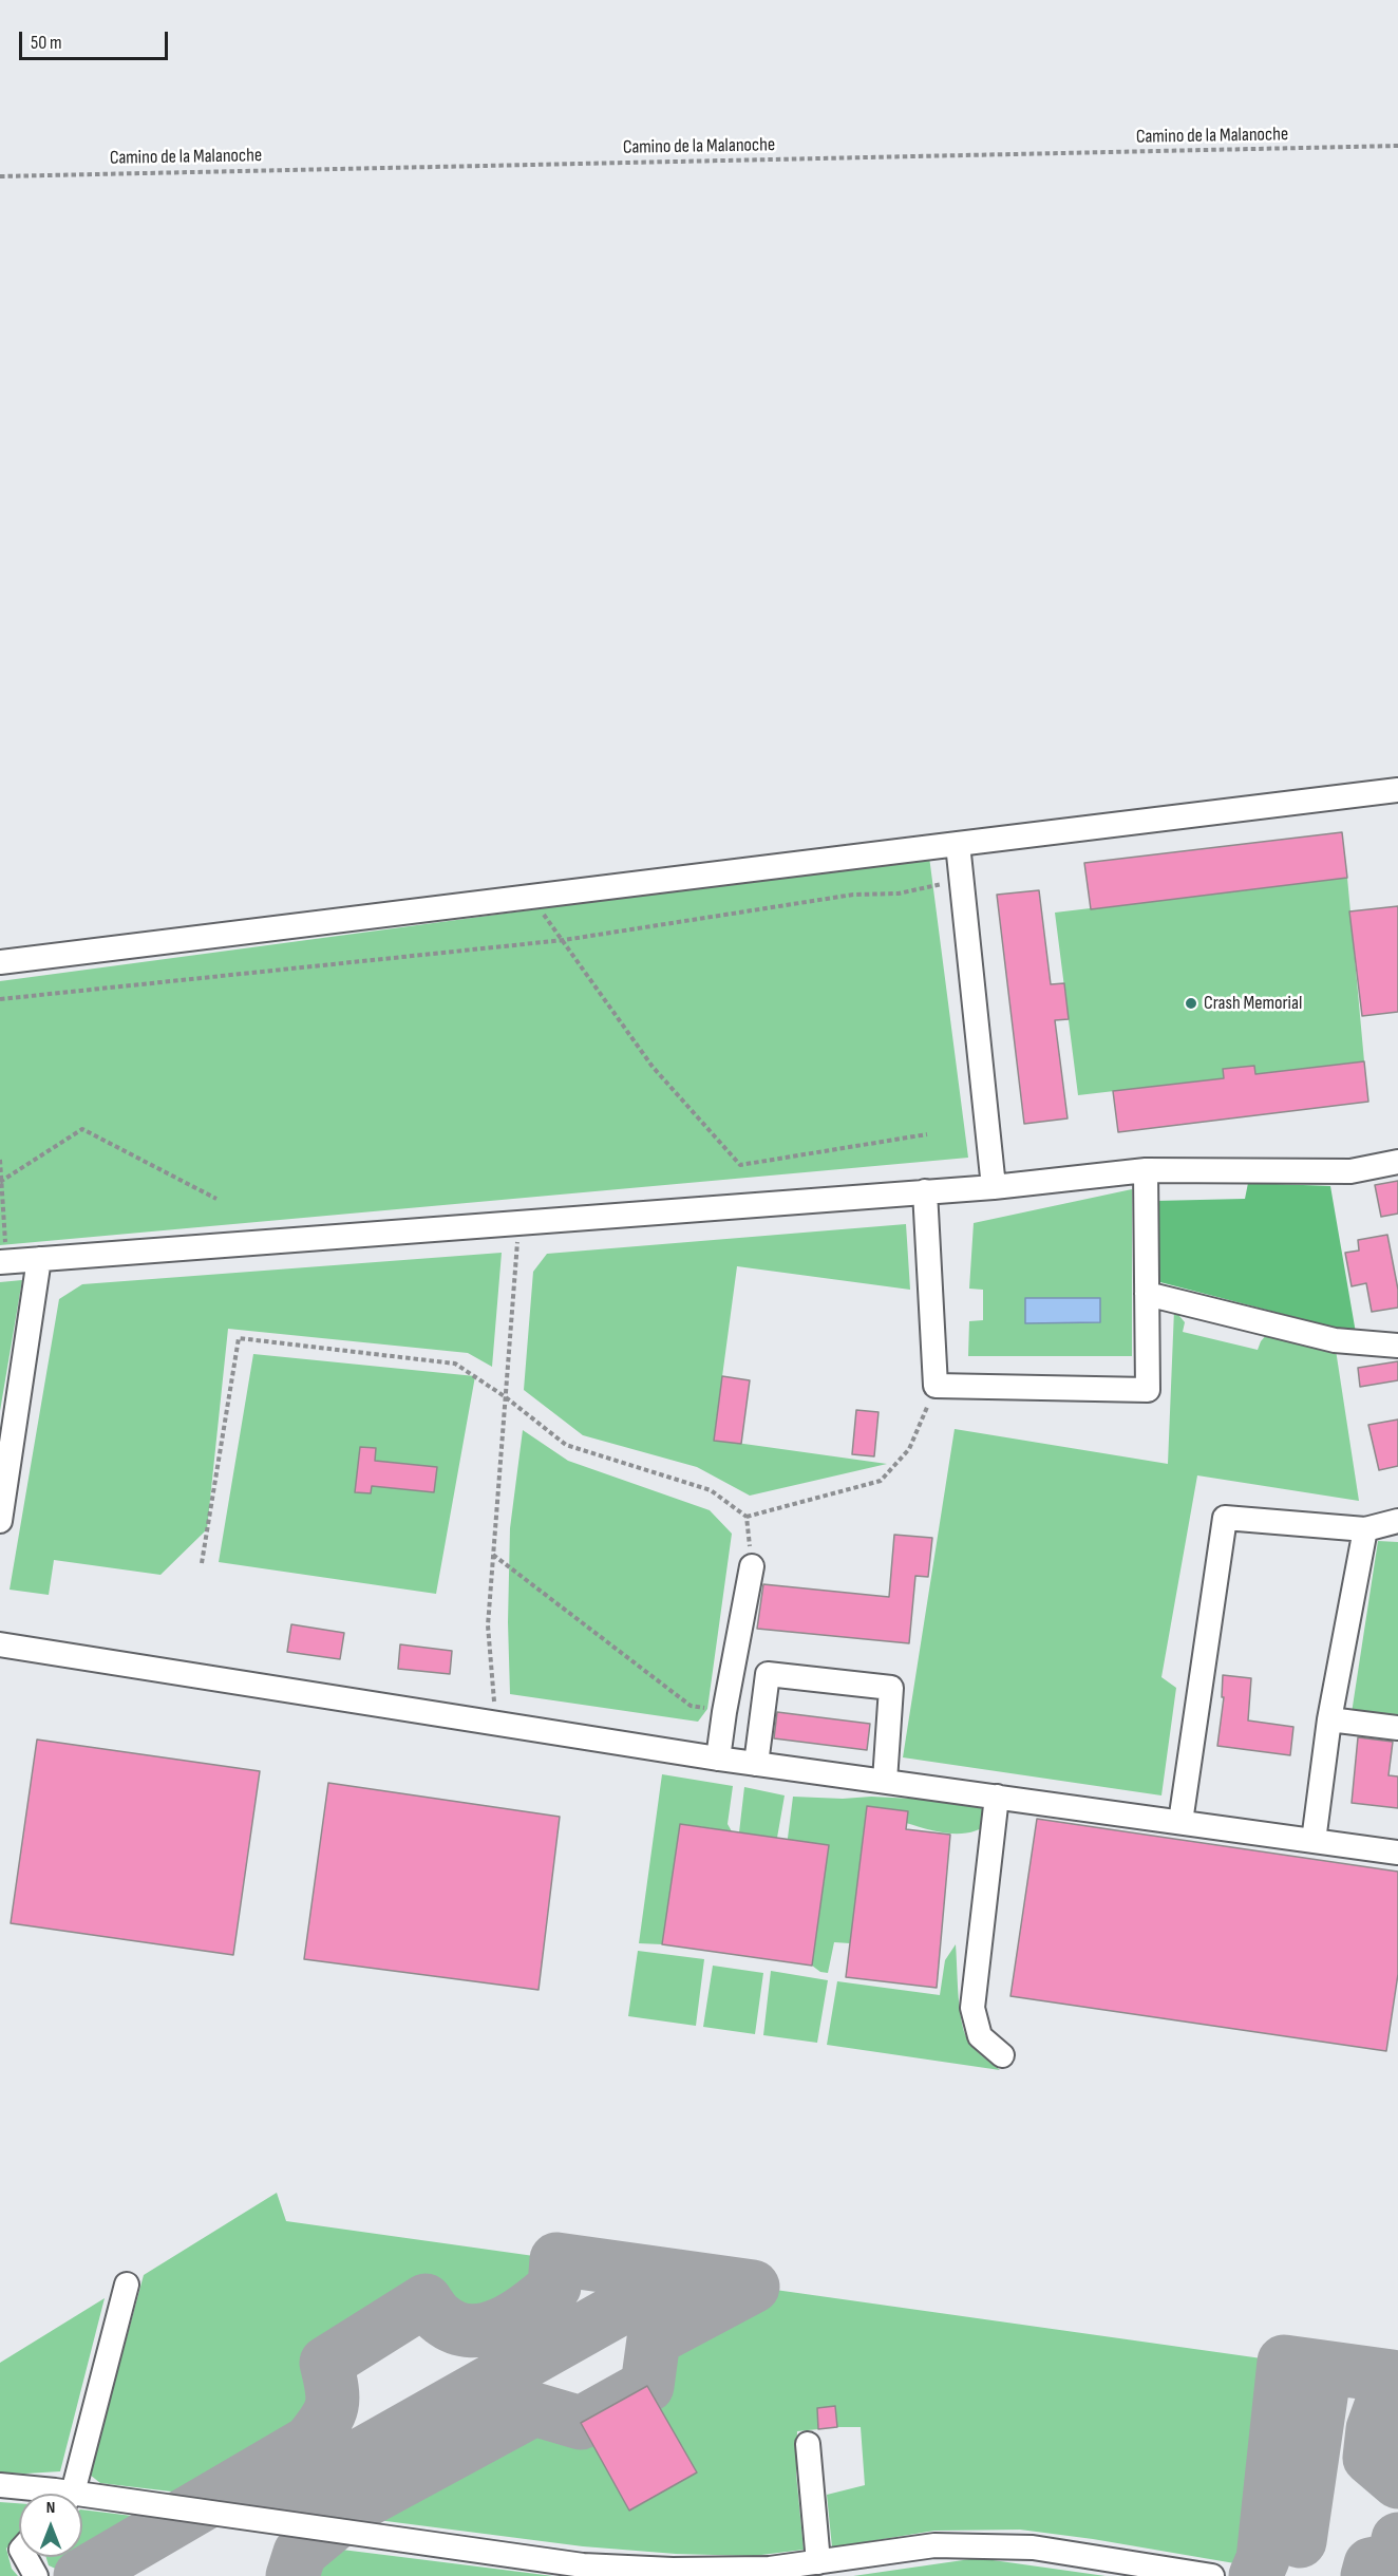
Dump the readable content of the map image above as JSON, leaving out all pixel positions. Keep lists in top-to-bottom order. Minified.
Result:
{"streets":{"path":["Camino de la Malanoche"]},"places":["Crash Memorial"],"scale_bar":"50 m","north":"top"}
